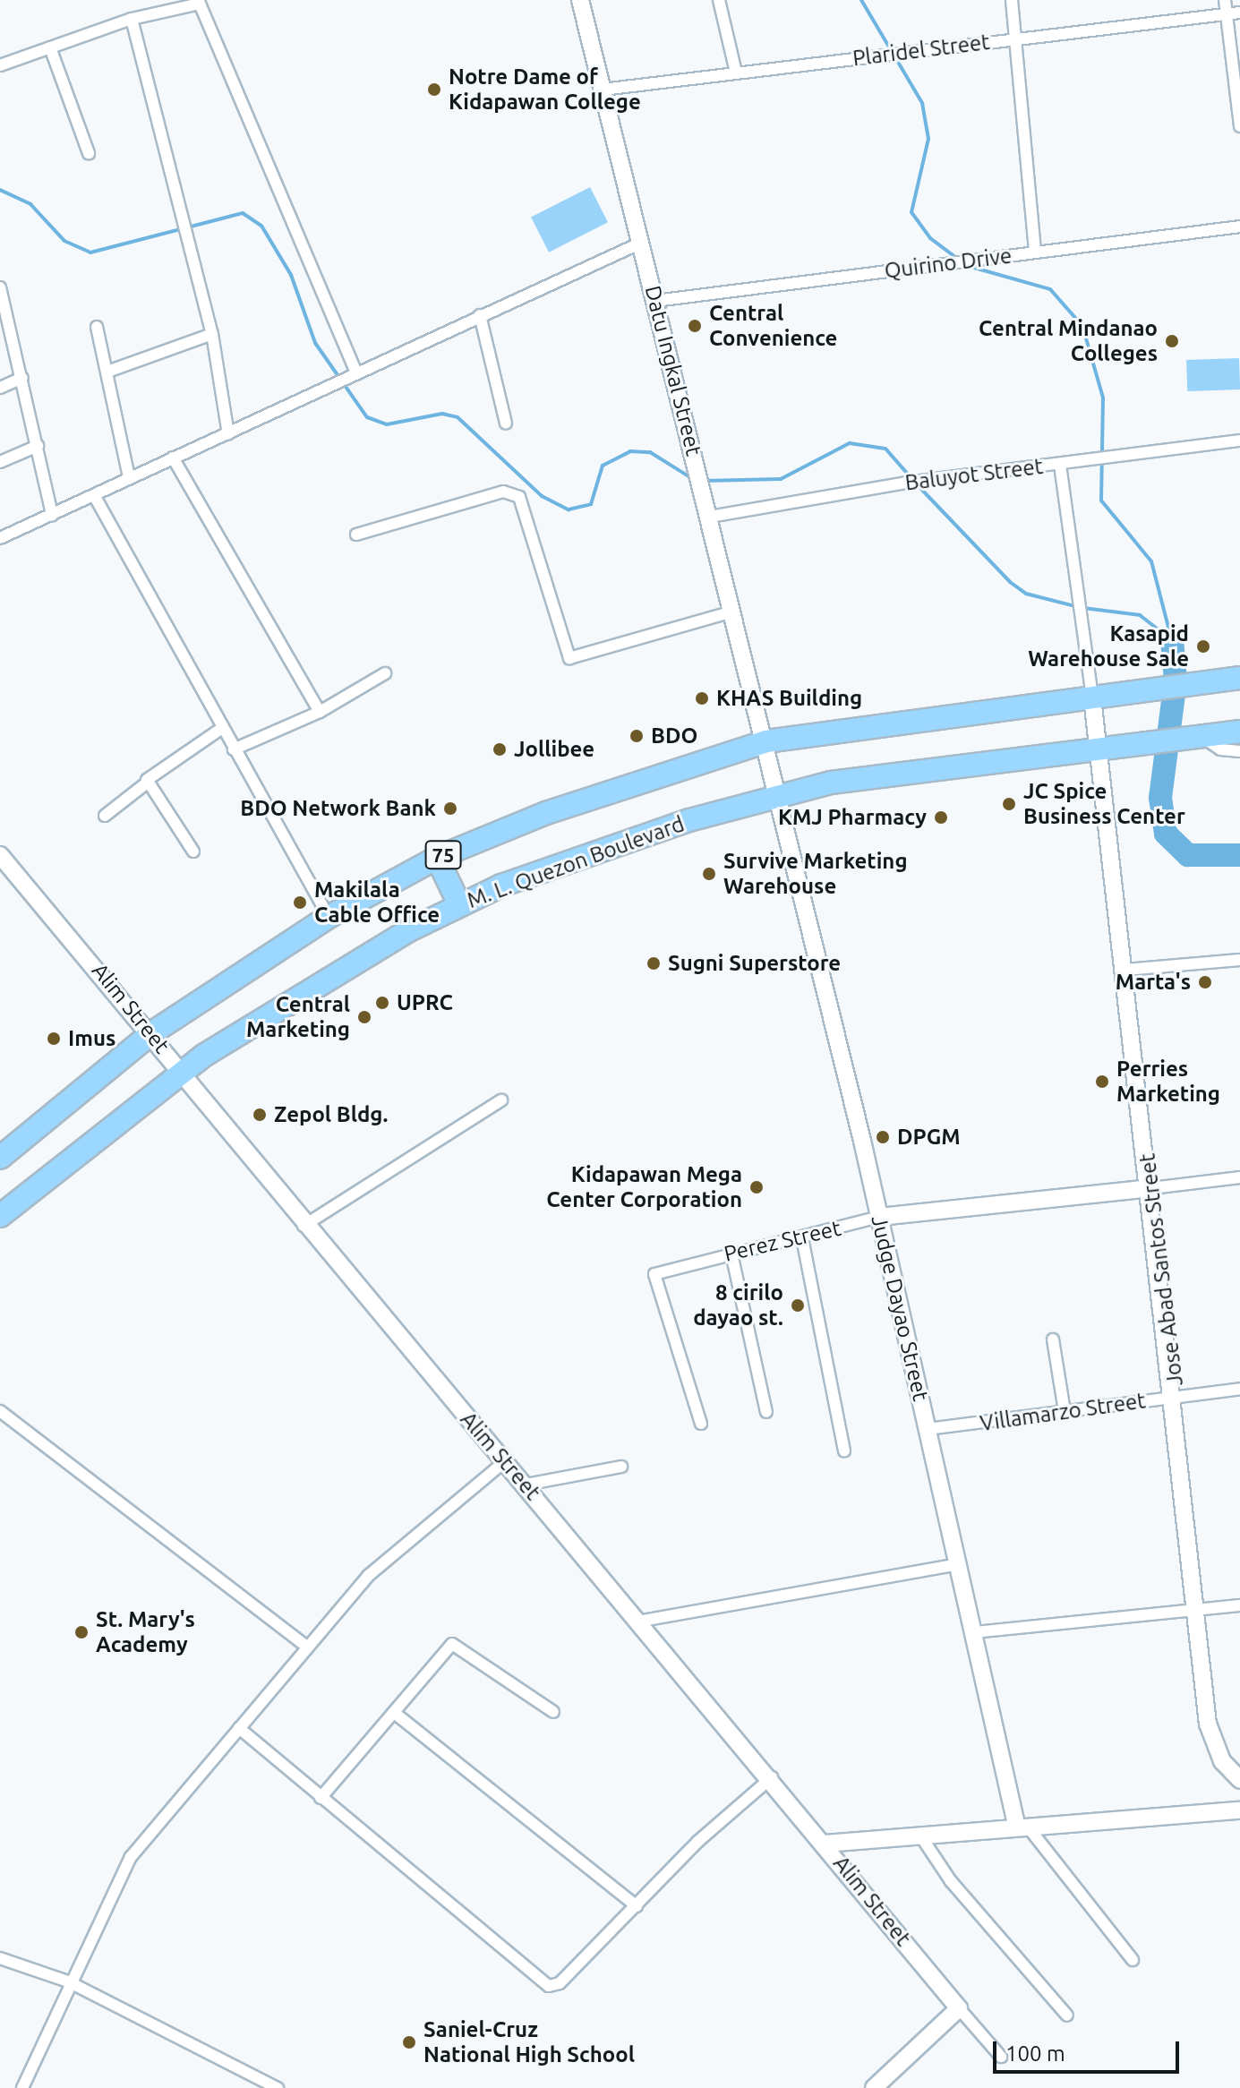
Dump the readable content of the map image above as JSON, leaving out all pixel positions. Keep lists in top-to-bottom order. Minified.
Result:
{"streets":{"highway":["75","M. L. Quezon Boulevard"],"street":["Plaridel Street","Quirino Drive","Datu Ingkal Street","Baluyot Street","Alim Street","Perez Street","Jose Abad Santos Street","Judge Dayao Street","Villamarzo Street"]},"crossings":[["Plaridel Street","Datu Ingkal Street"],["Quirino Drive","Datu Ingkal Street"],["Datu Ingkal Street","Baluyot Street"],["Datu Ingkal Street","75"],["Datu Ingkal Street","Judge Dayao Street"],["75","Alim Street"],["75","Jose Abad Santos Street"],["75","Judge Dayao Street"],["M. L. Quezon Boulevard","Alim Street"],["M. L. Quezon Boulevard","Jose Abad Santos Street"],["M. L. Quezon Boulevard","Judge Dayao Street"],["Perez Street","Jose Abad Santos Street"],["Perez Street","Judge Dayao Street"],["Jose Abad Santos Street","Villamarzo Street"],["Judge Dayao Street","Villamarzo Street"]],"places":["Notre Dame of Kidapawan College","Central Convenience","Central Mindanao Colleges","Kasapid Warehouse Sale","KHAS Building","BDO","Jollibee","JC Spice Business Center","BDO Network Bank","KMJ Pharmacy","Survive Marketing Warehouse","Makilala Cable Office","Sugni Superstore","Marta's","UPRC","Central Marketing","Imus","Perries Marketing","Zepol Bldg.","DPGM","Kidapawan Mega Center Corporation","8 cirilo dayao st.","St. Mary's Academy","Saniel-Cruz National High School"],"scale_bar":"100 m"}
